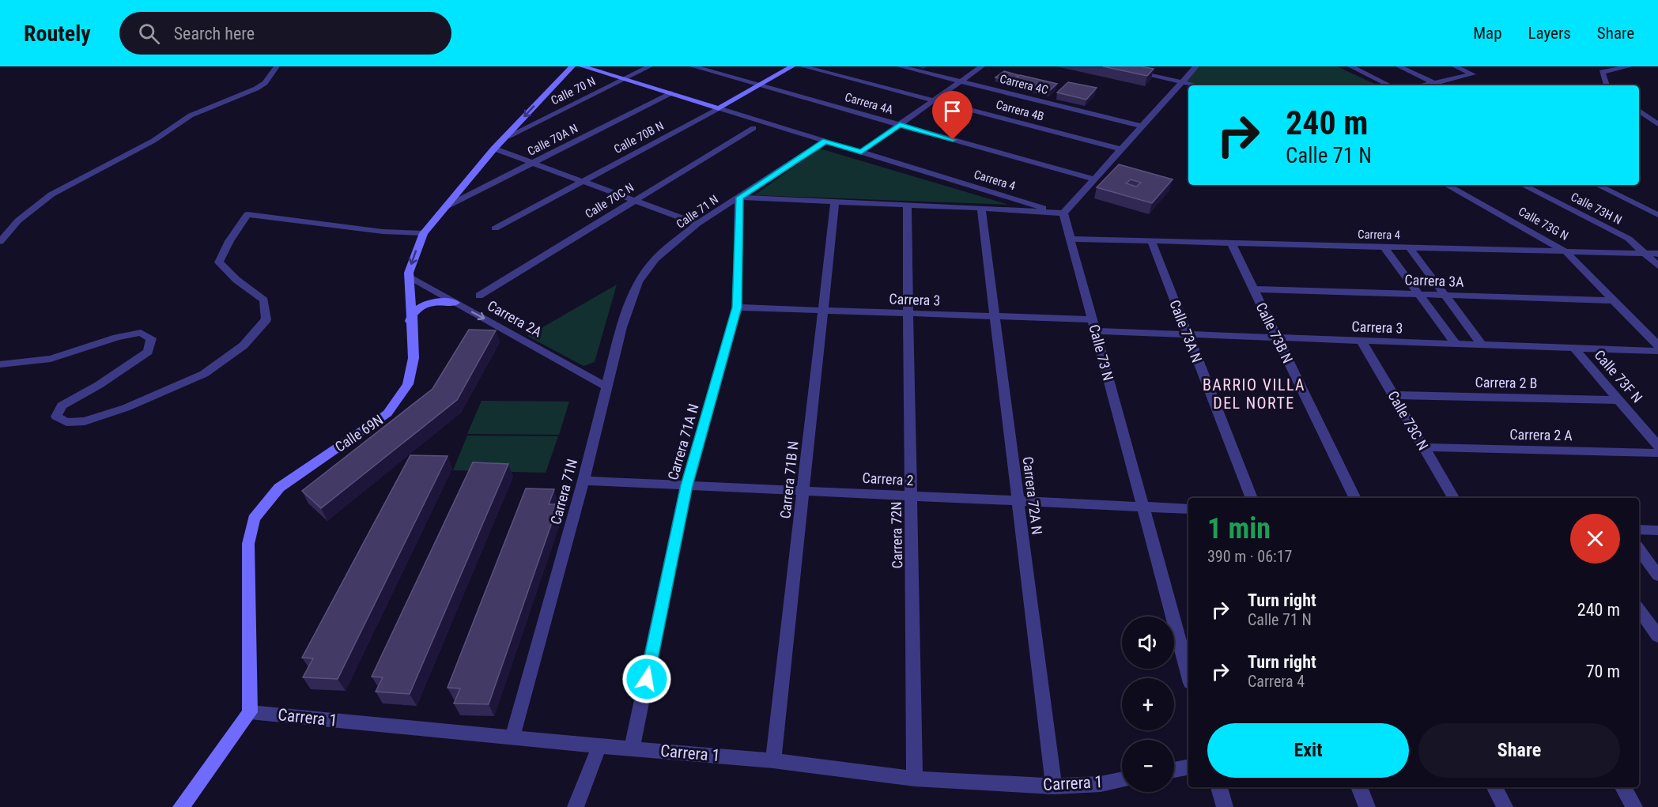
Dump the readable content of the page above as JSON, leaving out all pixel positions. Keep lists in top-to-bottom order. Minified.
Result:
{"streets":{"street":["Carrera 4C","Calle 70 N","Carrera 4A","Carrera 4B","Calle 70B N","Calle 70A N","Carrera 4","Calle 70C N","Calle 73H N","Calle 71 N","Calle 73G N","Carrera 3A","Carrera 3","Carrera 2A","Calle 73A N","Calle 73B N","Calle 73 N","Calle 73F N","Carrera 2 B","Calle 73C N","Calle 69N","Carrera 2 A","Carrera 71A N","Carrera 2","Carrera 71B N","Carrera 71N","Carrera 72A N","Carrera 72N","Carrera 1"]},"crossings":[["Calle 70 N","Carrera 4"],["Calle 70 N","Calle 69N"],["Carrera 4A","Calle 70B N"],["Calle 70B N","Carrera 4"],["Calle 70A N","Carrera 4"],["Calle 70A N","Calle 69N"],["Carrera 4","Calle 73H N"],["Carrera 4","Calle 71 N"],["Carrera 4","Calle 73G N"],["Carrera 4","Calle 73A N"],["Carrera 4","Calle 73B N"],["Carrera 4","Calle 73 N"],["Carrera 4","Carrera 71A N"],["Carrera 4","Carrera 71B N"],["Carrera 4","Carrera 72A N"],["Carrera 4","Carrera 72N"],["Calle 71 N","Carrera 71A N"],["Calle 71 N","Carrera 71N"],["Calle 73G N","Carrera 3A"],["Carrera 3A","Calle 73B N"],["Carrera 3","Calle 73A N"],["Carrera 3","Calle 73B N"],["Carrera 3","Calle 73 N"],["Carrera 3","Calle 73F N"],["Carrera 3","Calle 73C N"],["Carrera 3","Carrera 71A N"],["Carrera 3","Carrera 71B N"],["Carrera 3","Carrera 72A N"],["Carrera 3","Carrera 72N"],["Carrera 2A","Calle 69N"],["Carrera 2A","Carrera 71N"],["Calle 73 N","Carrera 2"],["Calle 73F N","Carrera 2 B"],["Carrera 2 B","Calle 73C N"],["Calle 73C N","Carrera 2 A"],["Calle 69N","Carrera 1"],["Carrera 71A N","Carrera 2"],["Carrera 71A N","Carrera 1"],["Carrera 2","Carrera 71B N"],["Carrera 2","Carrera 71N"],["Carrera 2","Carrera 72A N"],["Carrera 2","Carrera 72N"],["Carrera 71B N","Carrera 1"],["Carrera 71N","Carrera 1"],["Carrera 72A N","Carrera 1"],["Carrera 72N","Carrera 1"]],"one_way":["Carrera 2A"],"districts":["BARRIO VILLA DEL NORTE"],"page":{"header":"Routely","search":"Search here","nav":["Map","Layers","Share"],"turn":["240 m","Calle 71 N"],"heading":["1 min","390 m · 06:17"],"list":[{"name":"Turn right","note":"Calle 71 N","value":"240 m"},{"name":"Turn right","note":"Carrera 4","value":"70 m"}],"map_buttons":["+","−"],"buttons":["Exit","Share"]}}
